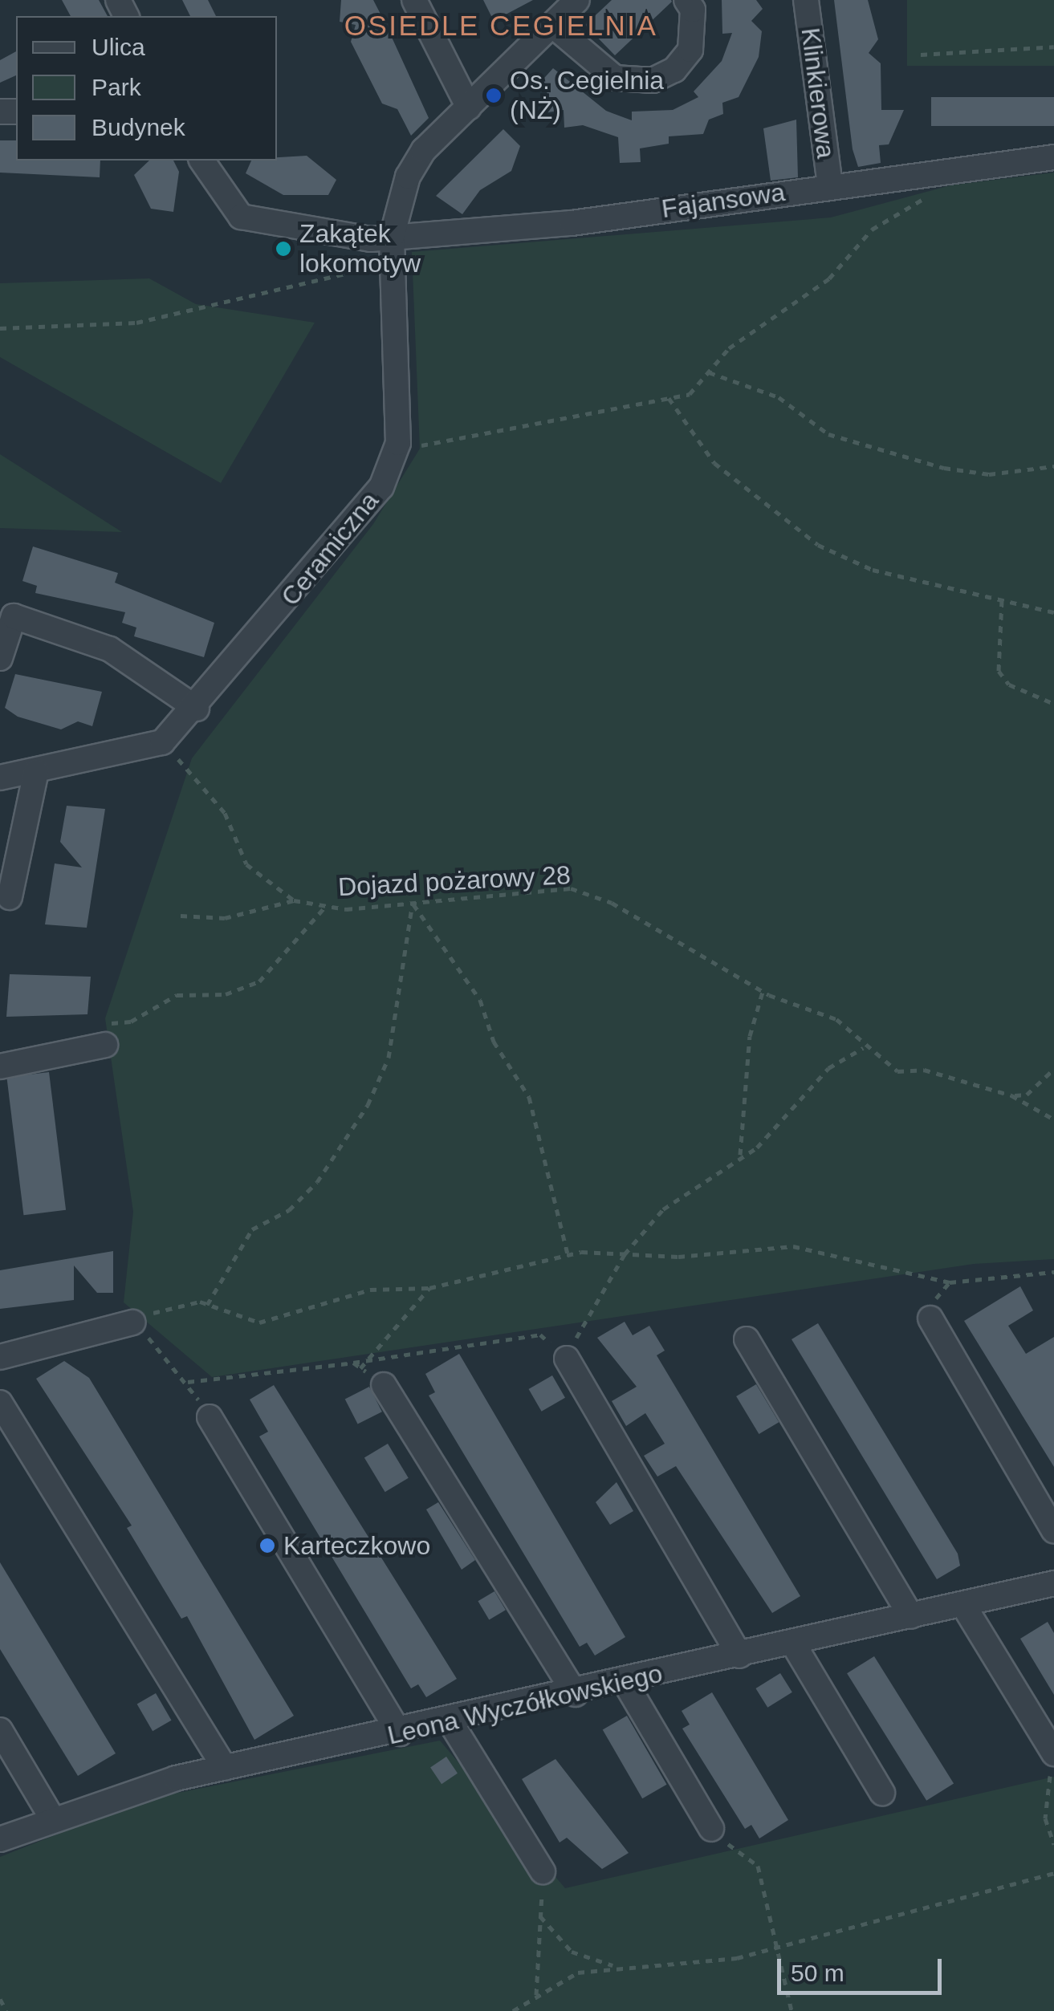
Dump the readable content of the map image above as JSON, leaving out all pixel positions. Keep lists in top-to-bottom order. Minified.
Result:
{"streets":{"street":["Klinkierowa","Fajansowa","Ceramiczna","Leona Wyczółkowskiego"],"path":["Dojazd pożarowy 28"]},"crossings":[["Klinkierowa","Fajansowa"],["Fajansowa","Ceramiczna"],["Ceramiczna","Dojazd pożarowy 28"]],"districts":["OSIEDLE CEGIELNIA"],"places":["Os. Cegielnia (NŻ)","Zakątek lokomotyw","Karteczkowo"],"legend":["Ulica","Park","Budynek"],"scale_bar":"50 m"}
